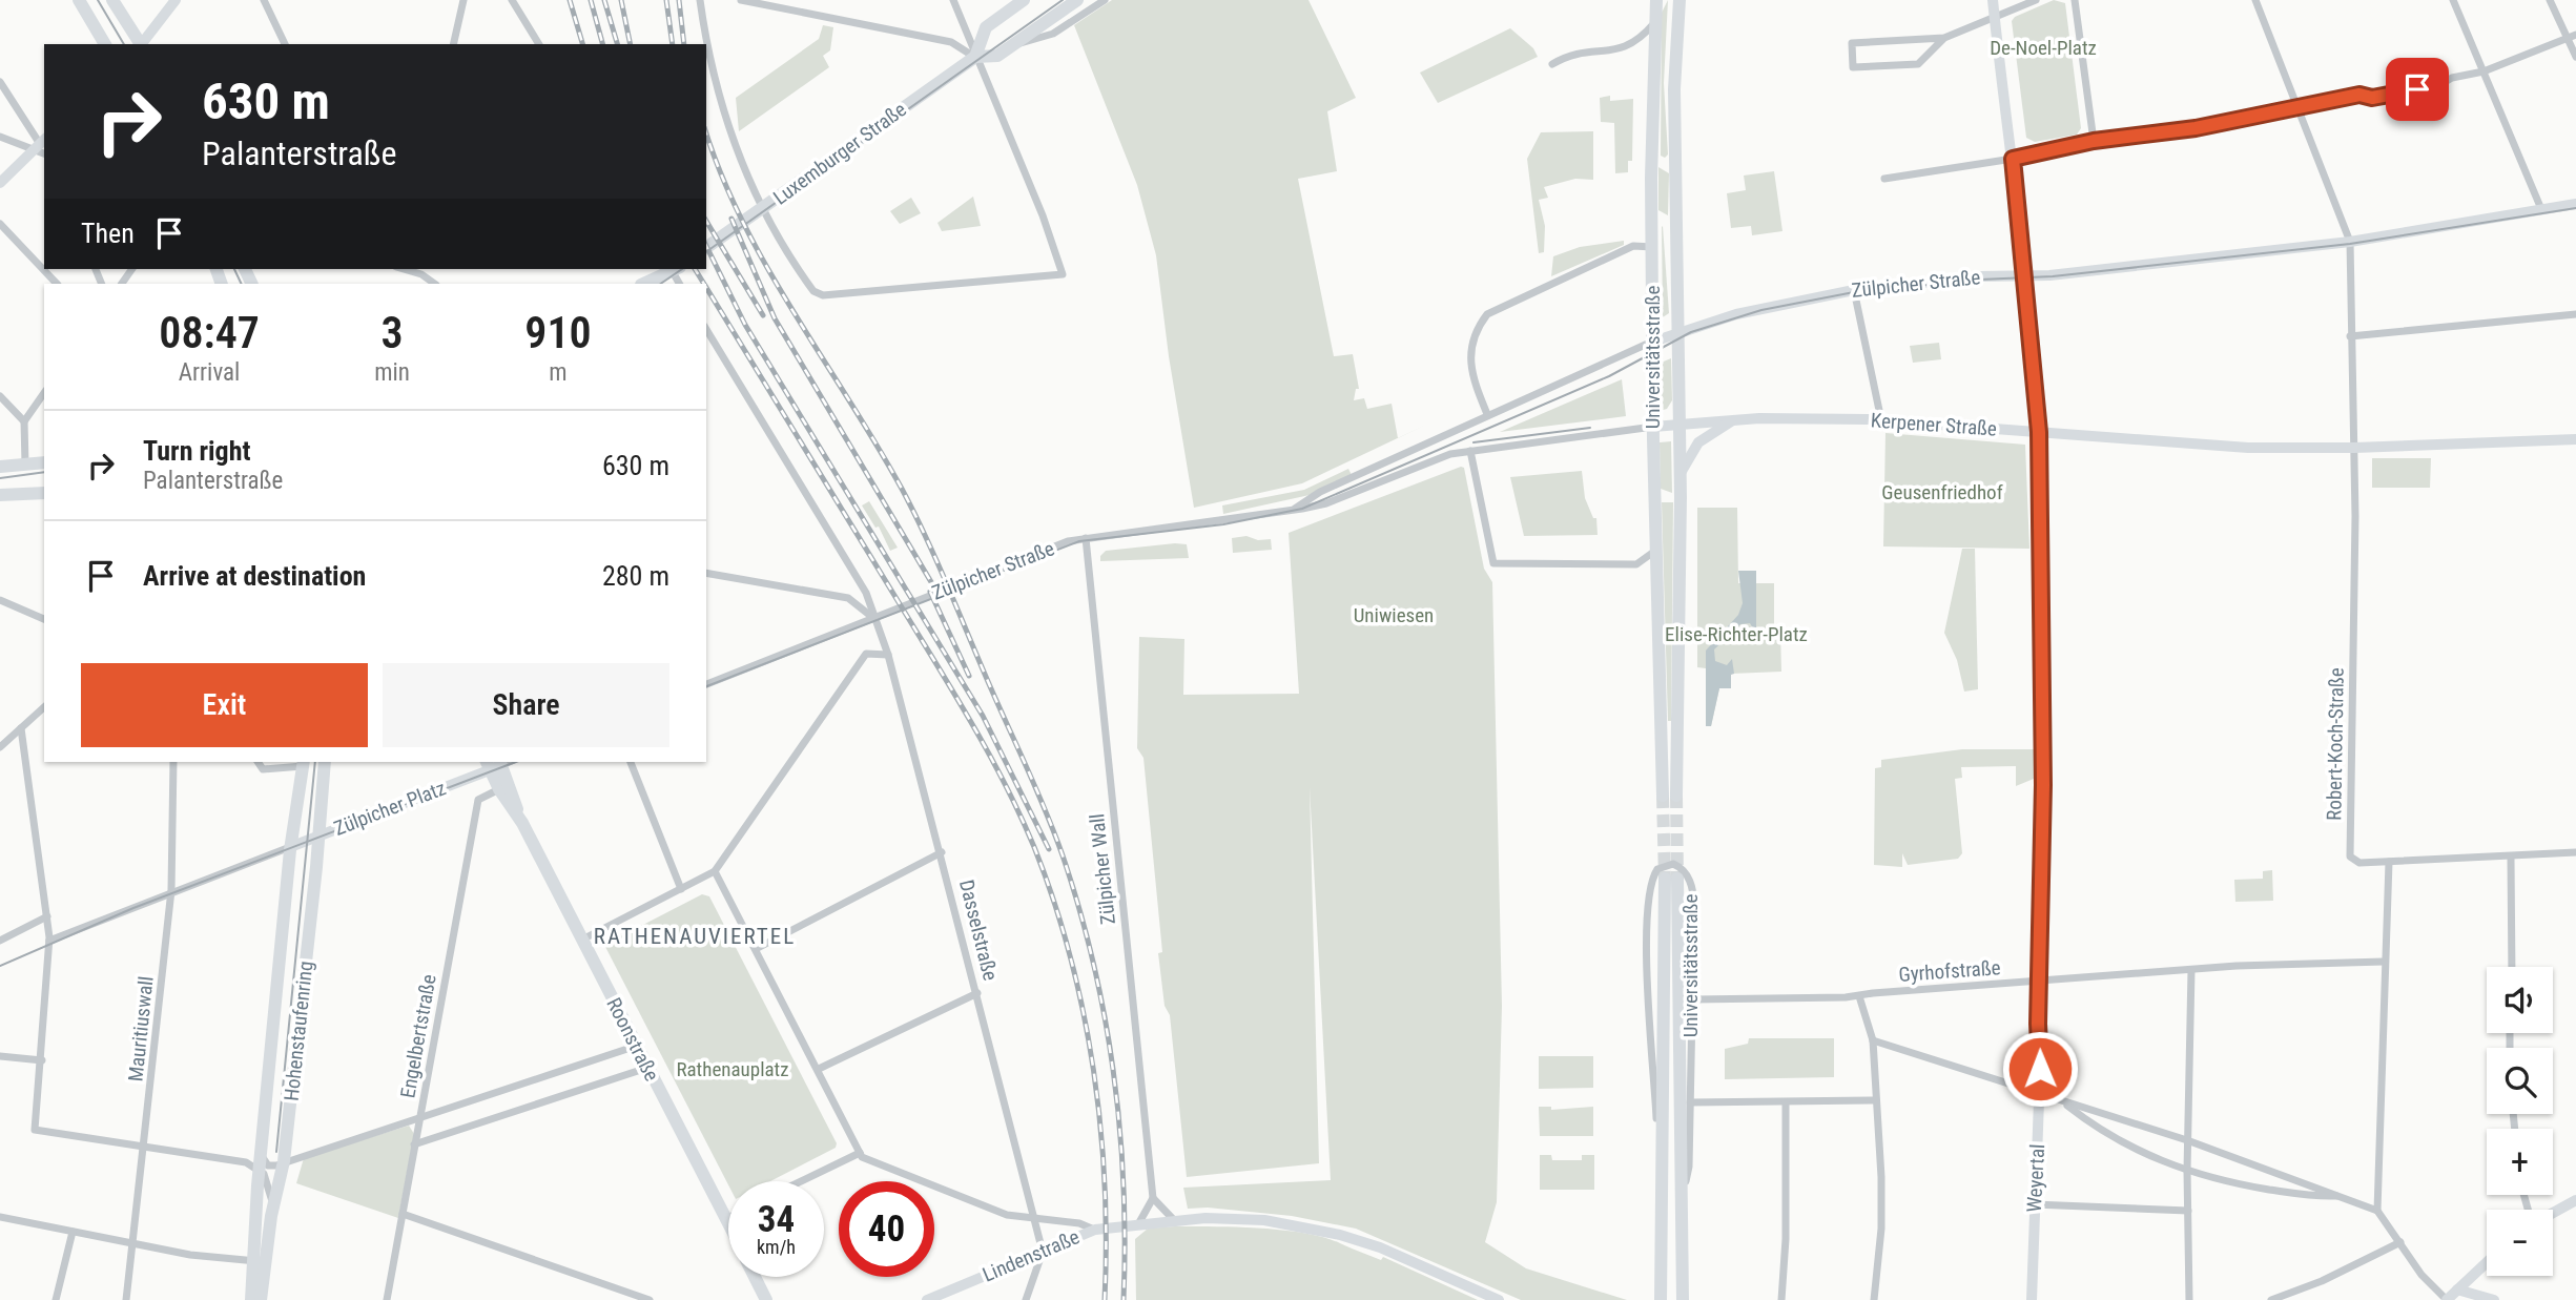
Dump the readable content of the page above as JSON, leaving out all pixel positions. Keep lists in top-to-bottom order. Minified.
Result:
{"streets":{"main road":["Luxemburger Straße","Universitätsstraße","Hohenstaufenring","Roonstraße"],"street":["Zülpicher Straße","Kerpener Straße","Robert-Koch-Straße","Zülpicher Platz","Zülpicher Wall","Dasselstraße","Gyrhofstraße","Mauritiuswall","Engelbertstraße","Weyertal","Lindenstraße"]},"crossings":[["Zülpicher Straße","Universitätsstraße"],["Zülpicher Straße","Kerpener Straße"],["Zülpicher Straße","Robert-Koch-Straße"],["Zülpicher Straße","Zülpicher Wall"],["Zülpicher Straße","Dasselstraße"],["Zülpicher Straße","Weyertal"],["Universitätsstraße","Kerpener Straße"],["Universitätsstraße","Gyrhofstraße"],["Kerpener Straße","Robert-Koch-Straße"],["Kerpener Straße","Weyertal"],["Zülpicher Platz","Hohenstaufenring"],["Zülpicher Platz","Roonstraße"],["Dasselstraße","Lindenstraße"],["Gyrhofstraße","Weyertal"],["Engelbertstraße","Roonstraße"]],"districts":["RATHENAUVIERTEL"],"parks":["De-Noel-Platz","Geusenfriedhof","Uniwiesen","Elise-Richter-Platz","Rathenauplatz"],"page":{"turn":["630 m","Palanterstraße"],"then":"Then","eta":["08:47","Arrival","3","min","910","m"],"list":[{"name":"Turn right","note":"Palanterstraße","value":"630 m"},{"name":"Arrive at destination","value":"280 m"}],"buttons":["Exit","Share"],"map_buttons":["+","−"],"speed":"34 km/h","limit":"40"}}
